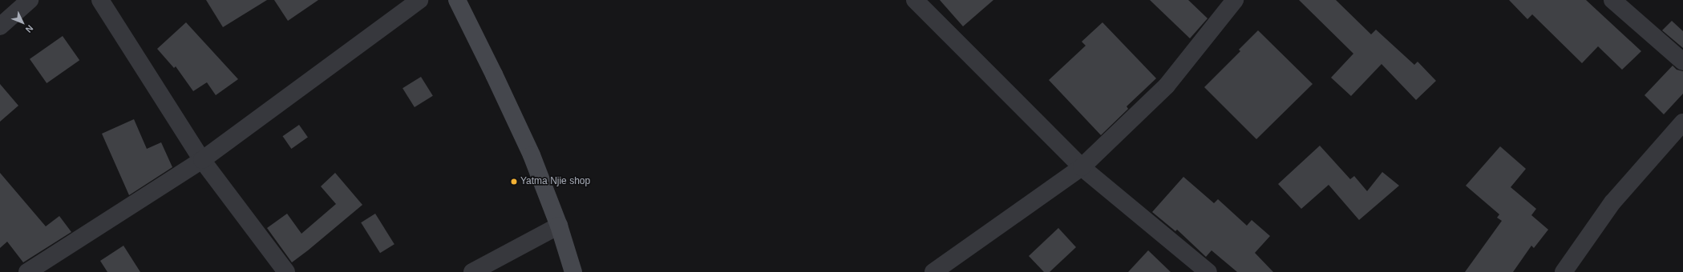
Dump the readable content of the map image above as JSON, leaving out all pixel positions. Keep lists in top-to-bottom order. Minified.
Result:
{"places":["Yatma Njie shop"],"north":"bottom right"}
